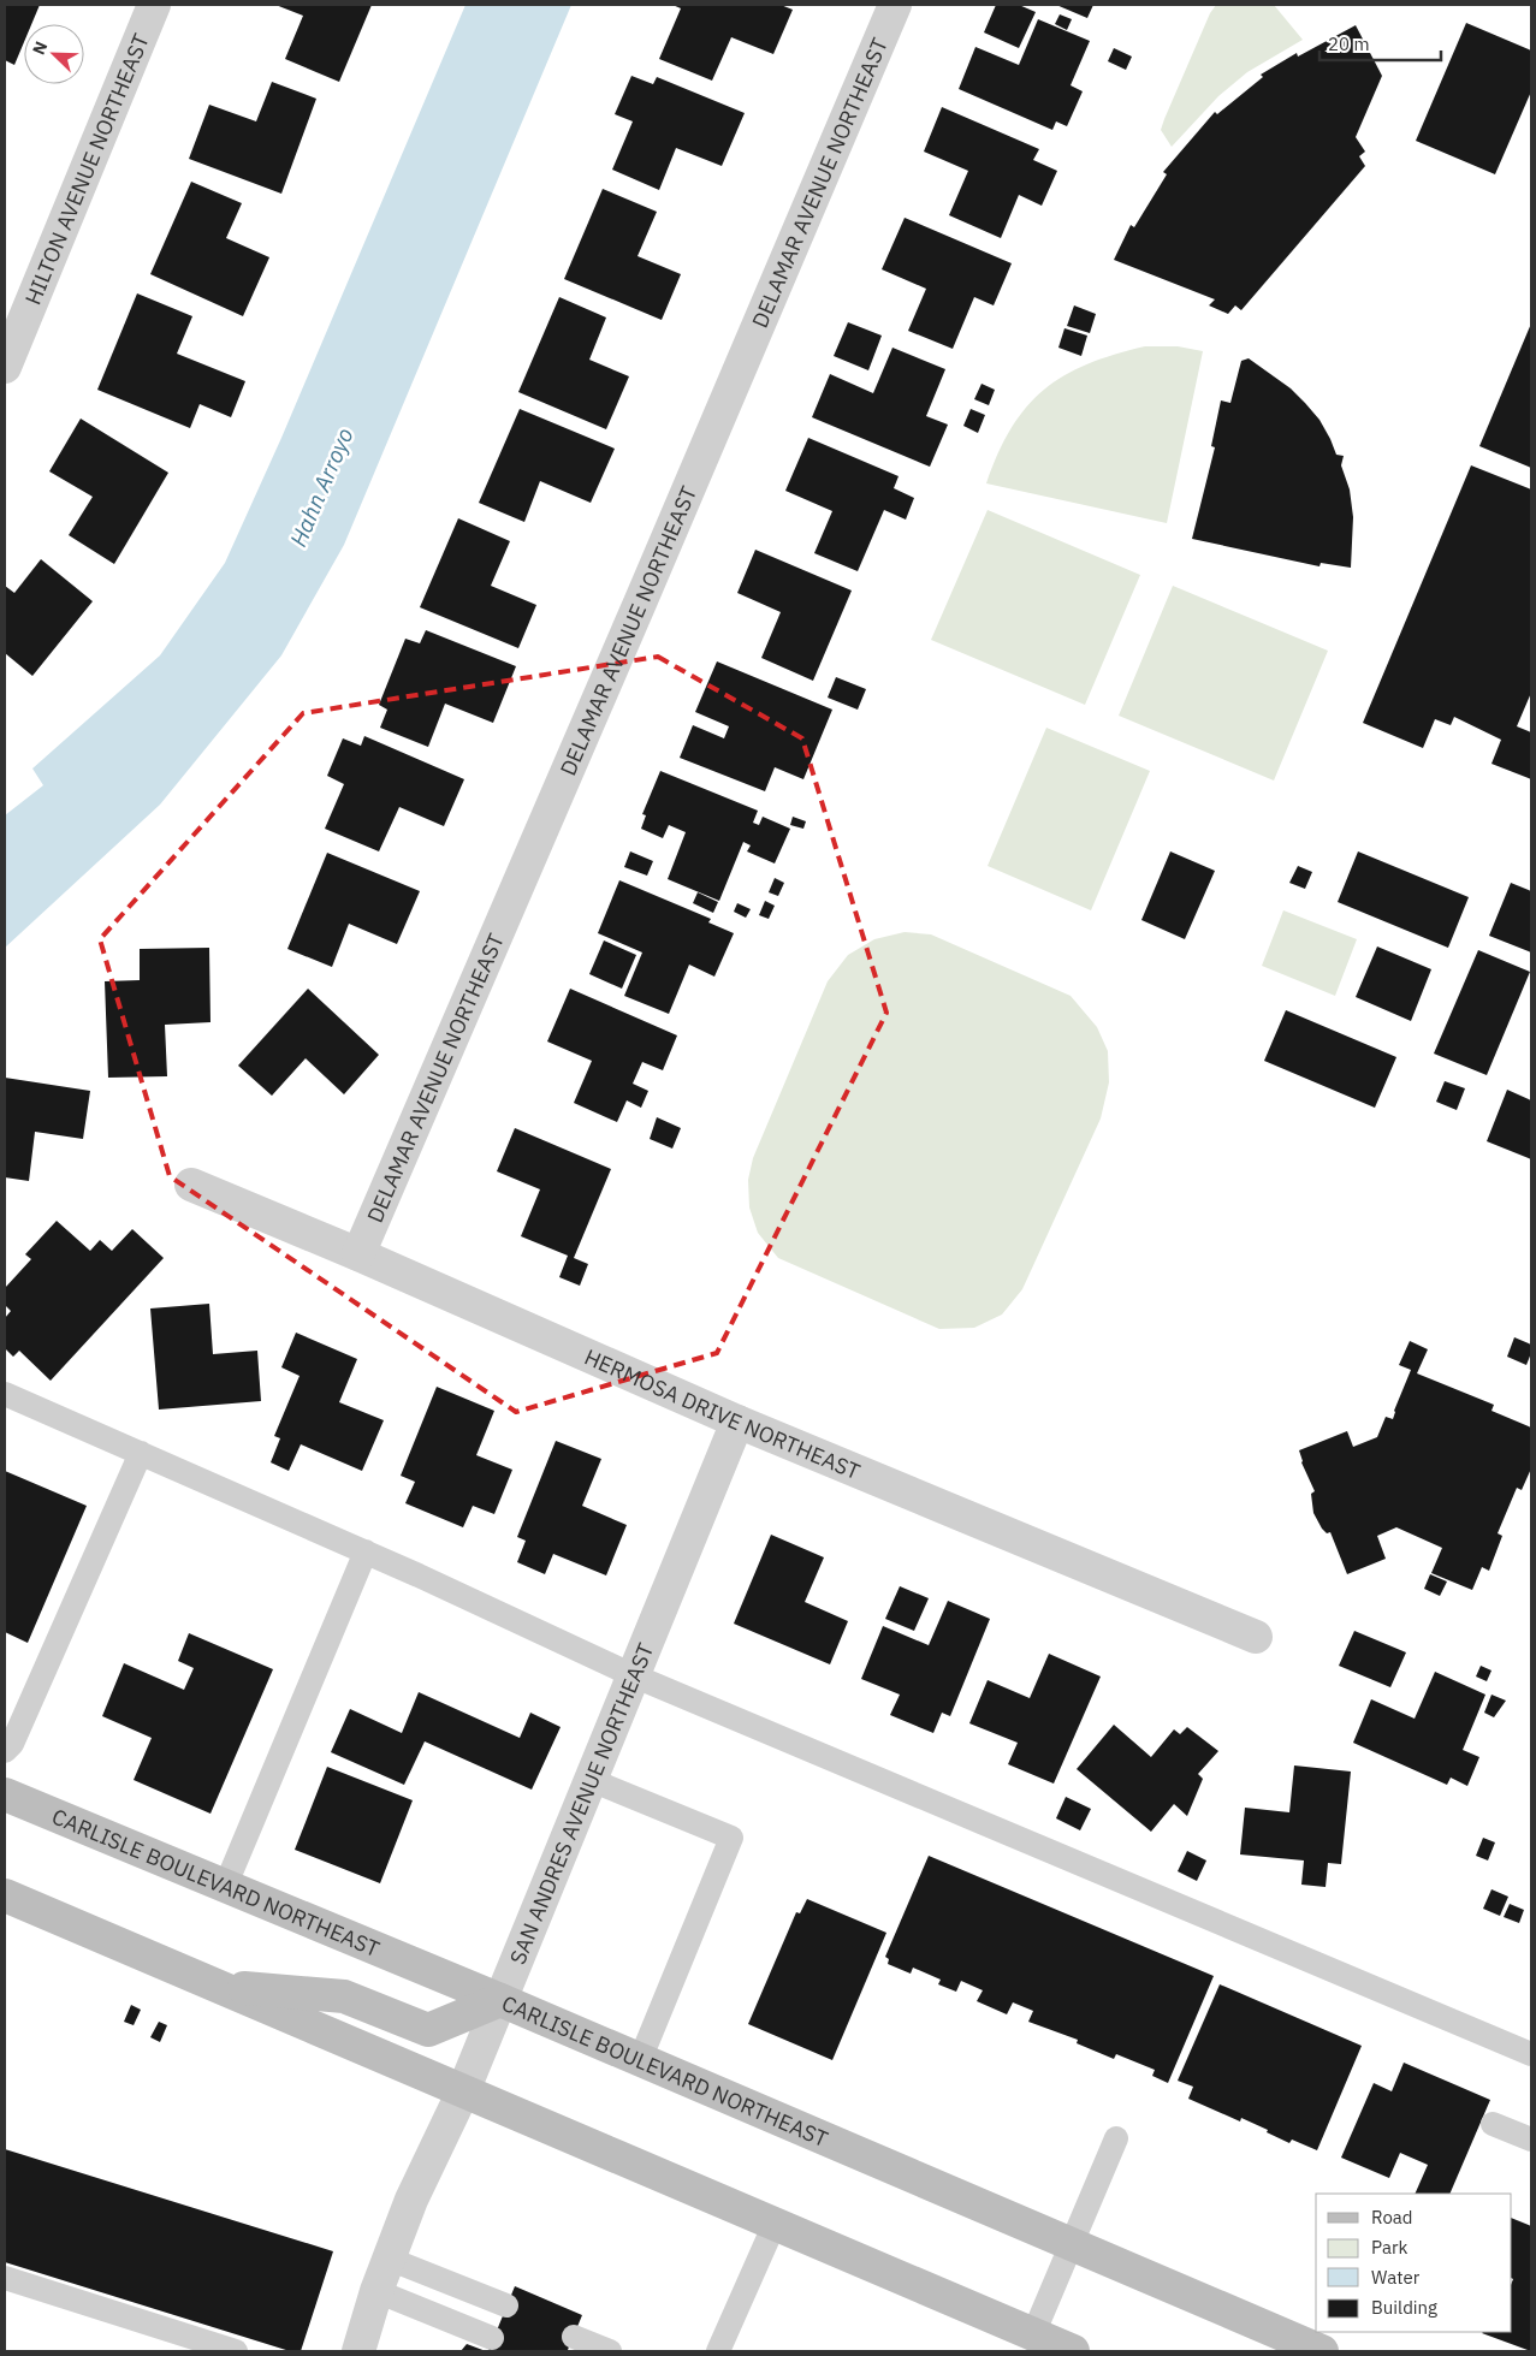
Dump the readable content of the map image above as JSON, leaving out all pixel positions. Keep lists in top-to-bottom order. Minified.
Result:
{"streets":{"main road":["CARLISLE BOULEVARD NORTHEAST"],"street":["HILTON AVENUE NORTHEAST","DELAMAR AVENUE NORTHEAST","HERMOSA DRIVE NORTHEAST","SAN ANDRES AVENUE NORTHEAST"]},"crossings":[["DELAMAR AVENUE NORTHEAST","HERMOSA DRIVE NORTHEAST"],["HERMOSA DRIVE NORTHEAST","SAN ANDRES AVENUE NORTHEAST"],["SAN ANDRES AVENUE NORTHEAST","CARLISLE BOULEVARD NORTHEAST"]],"water":["Hahn Arroyo"],"legend":["Road","Park","Water","Building"],"scale_bar":"20 m","north":"top left"}
